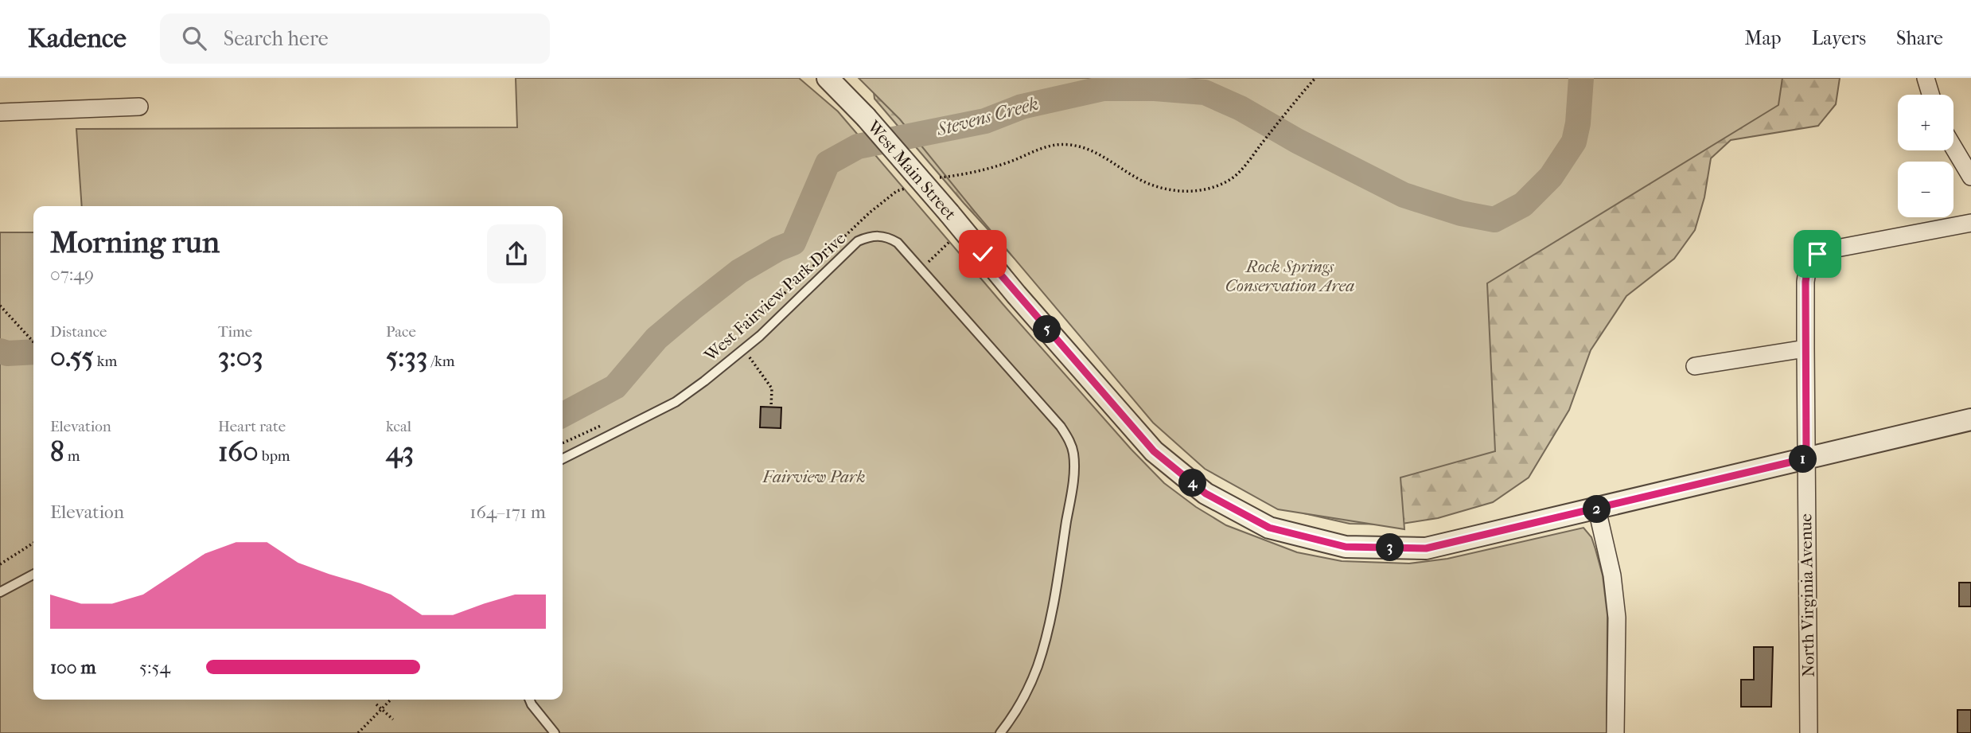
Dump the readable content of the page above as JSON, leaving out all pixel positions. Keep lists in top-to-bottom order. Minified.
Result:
{"streets":{"street":["West Main Street","North Virginia Avenue"],"lane":["West Fairview Park Drive"]},"crossings":[["West Main Street","North Virginia Avenue"]],"water":["Stevens Creek"],"parks":["Rock Springs Conservation Area","Fairview Park"],"page":{"header":"Kadence","search":"Search here","nav":["Map","Layers","Share"],"map_buttons":["+","−"],"heading":["Morning run","07:49"],"stats":[["Distance","0.55 km"],["Time","3:03"],["Pace","5:33 /km"],["Elevation","8 m"],["Heart rate","160 bpm"],["kcal","43"]],"pins":["5","1","4","2","3"],"chart":["Elevation","164–171 m"],"list":[{"name":"100 m","note":"5:54"}]}}
